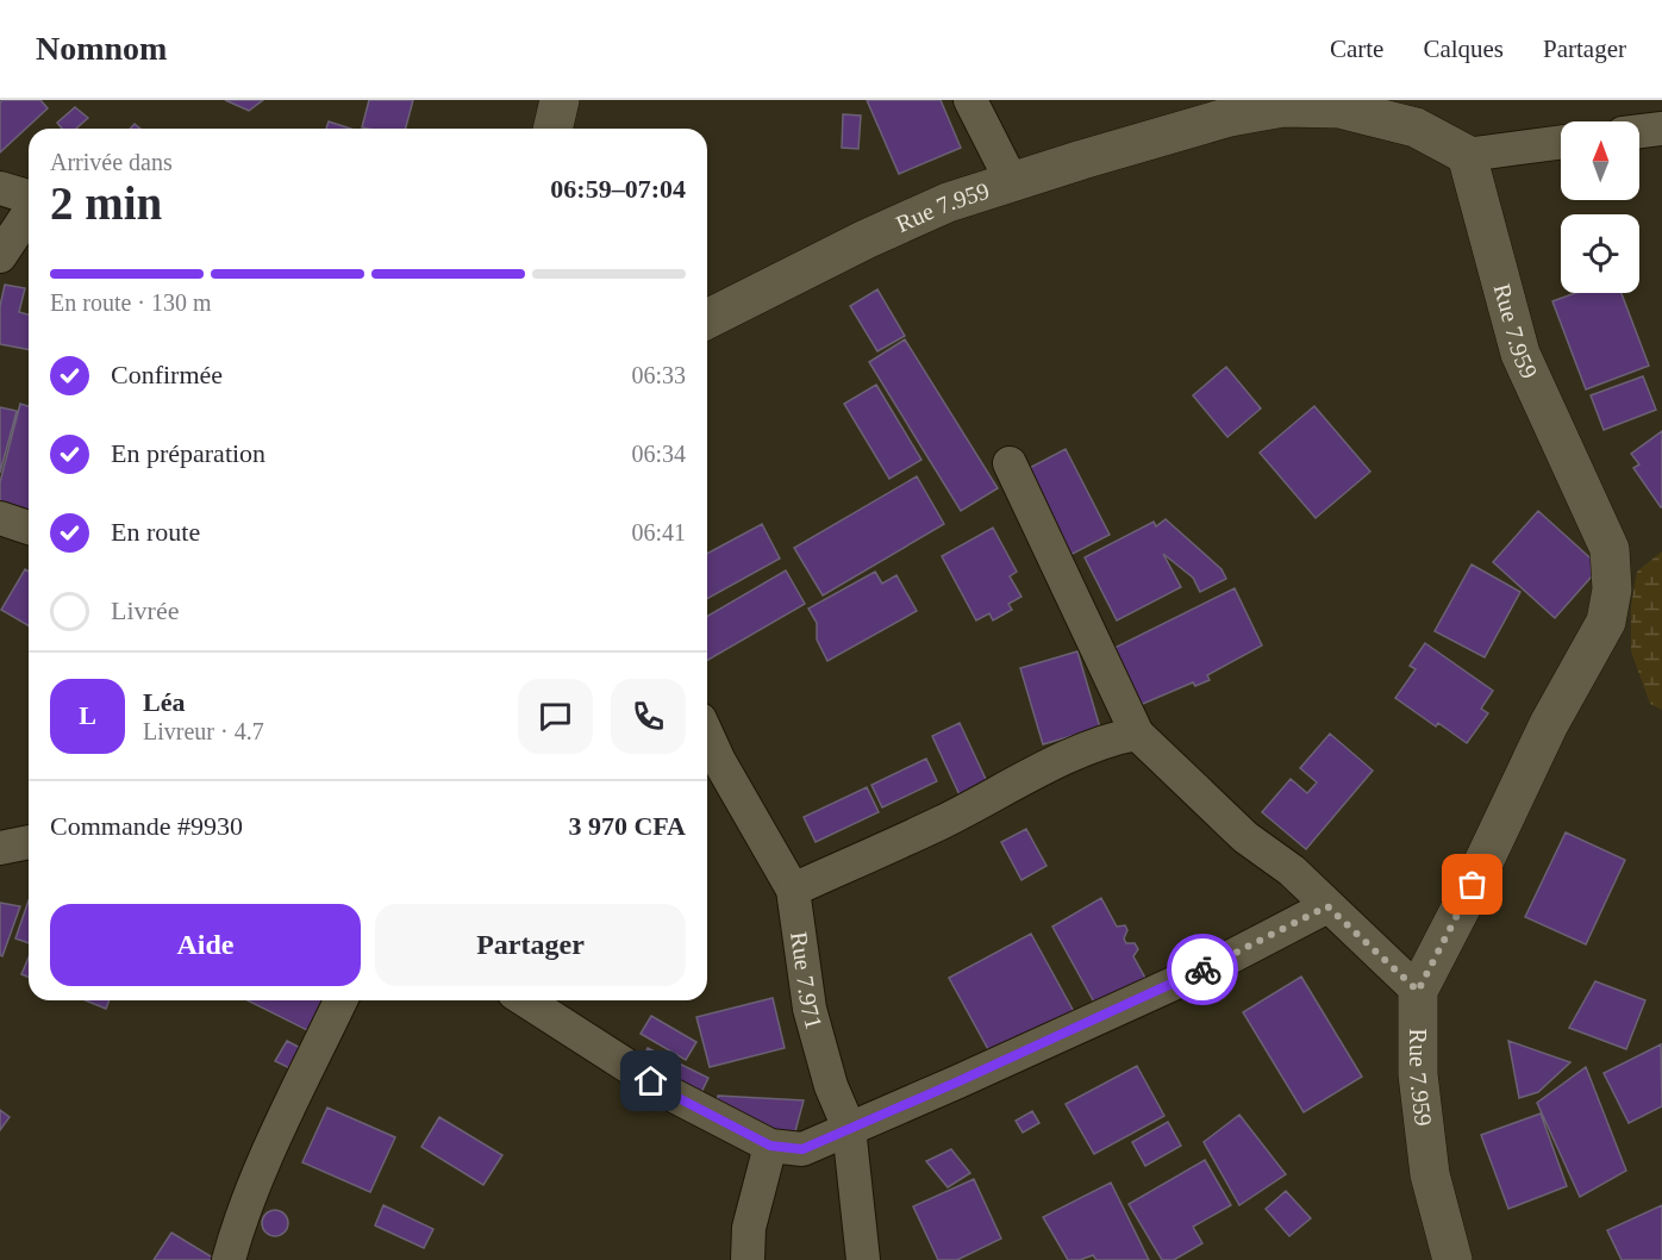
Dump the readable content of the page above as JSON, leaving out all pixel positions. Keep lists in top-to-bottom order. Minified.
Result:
{"streets":{"street":["Rue 7.959","Rue 7.971"]},"north":"top","page":{"header":"Nomnom","nav":["Carte","Calques","Partager"],"heading":["2 min","Arrivée dans","06:59–07:04"],"panel":["Léa","Livreur · 4.7","Commande #9930","3 970 CFA"],"bar":"En route · 130 m","list":[["Confirmée","06:33"],["En préparation","06:34"],["En route","06:41"],"Livrée"],"round":"L","buttons":["Aide","Partager"]}}
